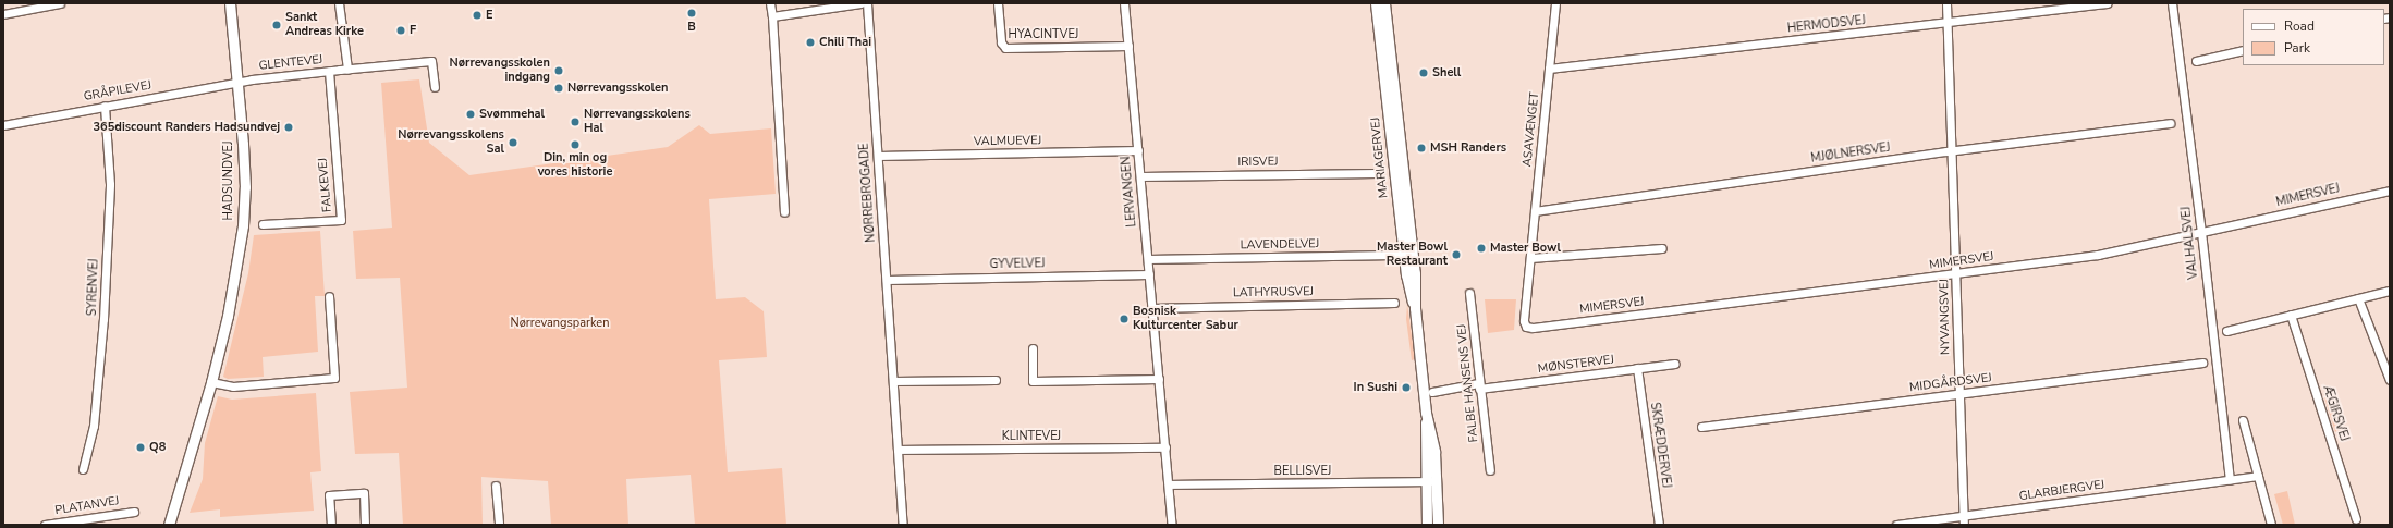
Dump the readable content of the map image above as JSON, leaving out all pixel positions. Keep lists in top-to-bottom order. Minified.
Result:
{"streets":{"street":["HERMODSVEJ","HYACINTVEJ","GLENTEVEJ","GRÅPILEVEJ","ASAVÆNGET","VALMUEVEJ","MJØLNERSVEJ","MARIAGERVEJ","IRISVEJ","HADSUNDVEJ","FALKEVEJ","LERVANGEN","NØRREBROGADE","MIMERSVEJ","VALHALSVEJ","LAVENDELVEJ","GYVELVEJ","SYRENVEJ","LATHYRUSVEJ","NYVANGSVEJ","MØNSTERVEJ","FALBE HANSENS VEJ","MIDGÅRDSVEJ","ÆGIRSVEJ","KLINTEVEJ","SKRÆDDERVEJ","BELLISVEJ","GLARBJERGVEJ","PLATANVEJ"]},"crossings":[["HERMODSVEJ","ASAVÆNGET"],["HERMODSVEJ","NYVANGSVEJ"],["HYACINTVEJ","LERVANGEN"],["GLENTEVEJ","GRÅPILEVEJ"],["GLENTEVEJ","HADSUNDVEJ"],["GLENTEVEJ","FALKEVEJ"],["GRÅPILEVEJ","HADSUNDVEJ"],["GRÅPILEVEJ","SYRENVEJ"],["ASAVÆNGET","MJØLNERSVEJ"],["ASAVÆNGET","MIMERSVEJ"],["VALMUEVEJ","LERVANGEN"],["VALMUEVEJ","NØRREBROGADE"],["MJØLNERSVEJ","NYVANGSVEJ"],["MARIAGERVEJ","LAVENDELVEJ"],["MARIAGERVEJ","BELLISVEJ"],["IRISVEJ","LERVANGEN"],["LERVANGEN","LAVENDELVEJ"],["LERVANGEN","GYVELVEJ"],["LERVANGEN","LATHYRUSVEJ"],["LERVANGEN","KLINTEVEJ"],["LERVANGEN","BELLISVEJ"],["NØRREBROGADE","GYVELVEJ"],["NØRREBROGADE","KLINTEVEJ"],["MIMERSVEJ","VALHALSVEJ"],["MIMERSVEJ","NYVANGSVEJ"],["VALHALSVEJ","GLARBJERGVEJ"],["NYVANGSVEJ","MIDGÅRDSVEJ"],["NYVANGSVEJ","GLARBJERGVEJ"],["MØNSTERVEJ","FALBE HANSENS VEJ"],["MØNSTERVEJ","SKRÆDDERVEJ"]],"parks":["Nørrevangsparken"],"places":["B","E","Sankt Andreas Kirke","F","Chili Thai","Nørrevangsskolen indgang","Shell","Nørrevangsskolen","Svømmehal","Nørrevangsskolens Hal","365discount Randers Hadsundvej","Nørrevangsskolens Sal","Din, min og vores historie","MSH Randers","Master Bowl","Master Bowl Restaurant","Bosnisk Kulturcenter Sabur","In Sushi","Q8"],"legend":["Road","Park"]}
